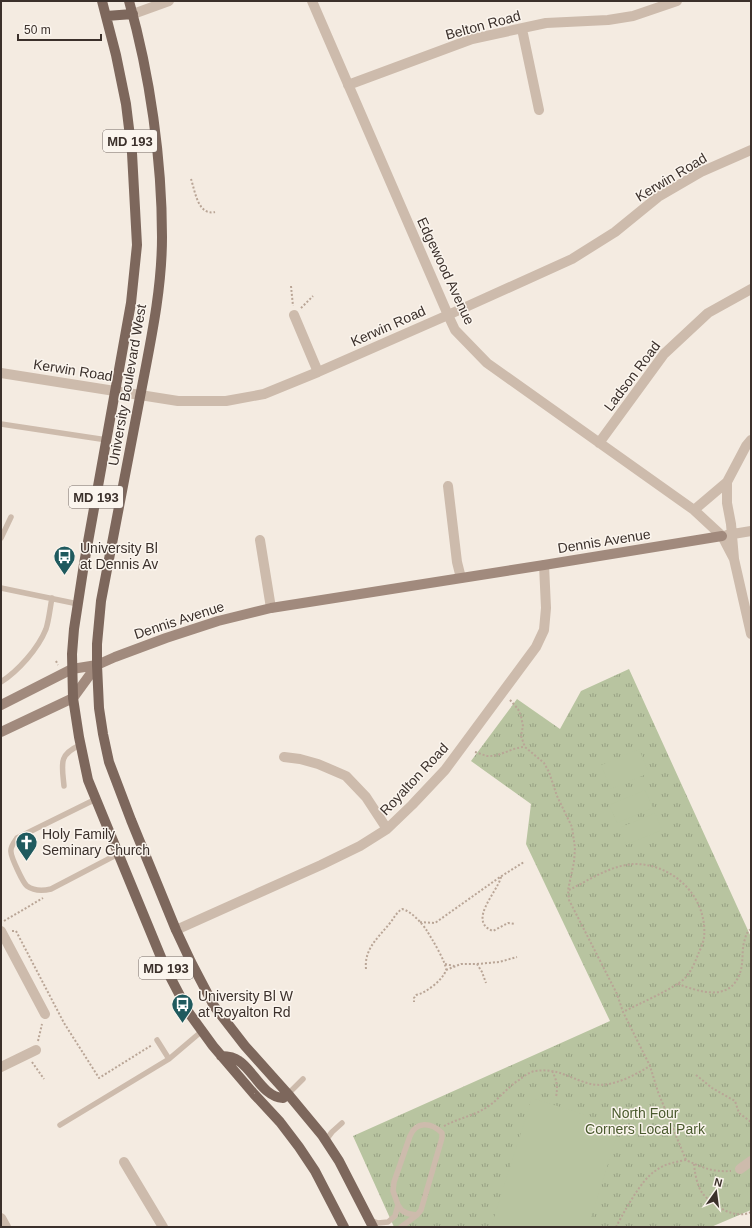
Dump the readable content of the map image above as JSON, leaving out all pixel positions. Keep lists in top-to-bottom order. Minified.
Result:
{"streets":{"main road":["MD 193","University Boulevard West"],"street":["Belton Road","Kerwin Road","Edgewood Avenue","Ladson Road","Dennis Avenue","Royalton Road"]},"crossings":[["Belton Road","Edgewood Avenue"],["Kerwin Road","Edgewood Avenue"],["Kerwin Road","University Boulevard West"],["Edgewood Avenue","Ladson Road"],["Edgewood Avenue","Dennis Avenue"],["University Boulevard West","Dennis Avenue"],["University Boulevard West","Royalton Road"],["Dennis Avenue","Royalton Road"]],"parks":["North Four Corners Local Park"],"places":{"bus stop":["University Bl at Dennis Av","University Bl W at Royalton Rd"],"church":["Holy Family Seminary Church"]},"scale_bar":"50 m","north":"top"}
